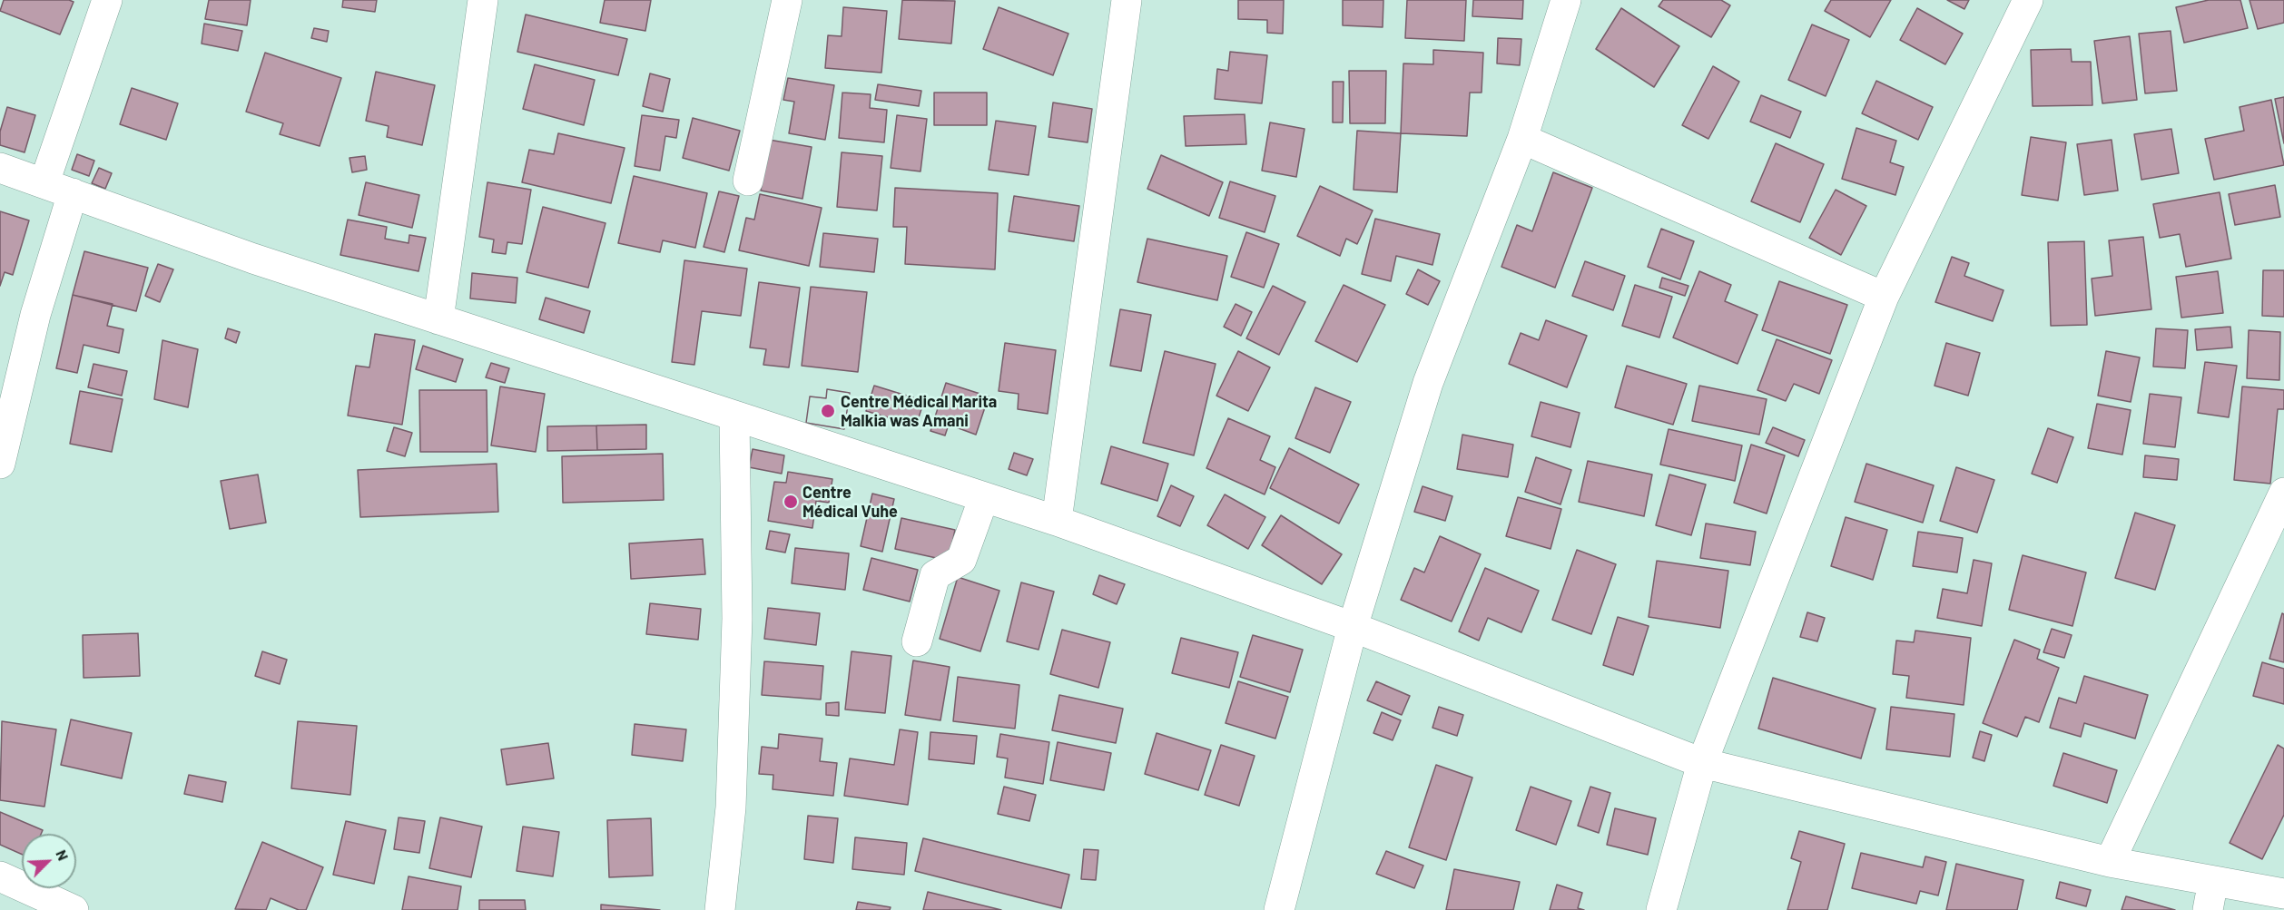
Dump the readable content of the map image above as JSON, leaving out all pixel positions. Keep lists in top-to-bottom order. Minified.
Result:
{"places":["Centre Médical Marita Malkia was Amani","Centre Médical Vuhe"],"north":"top right"}
